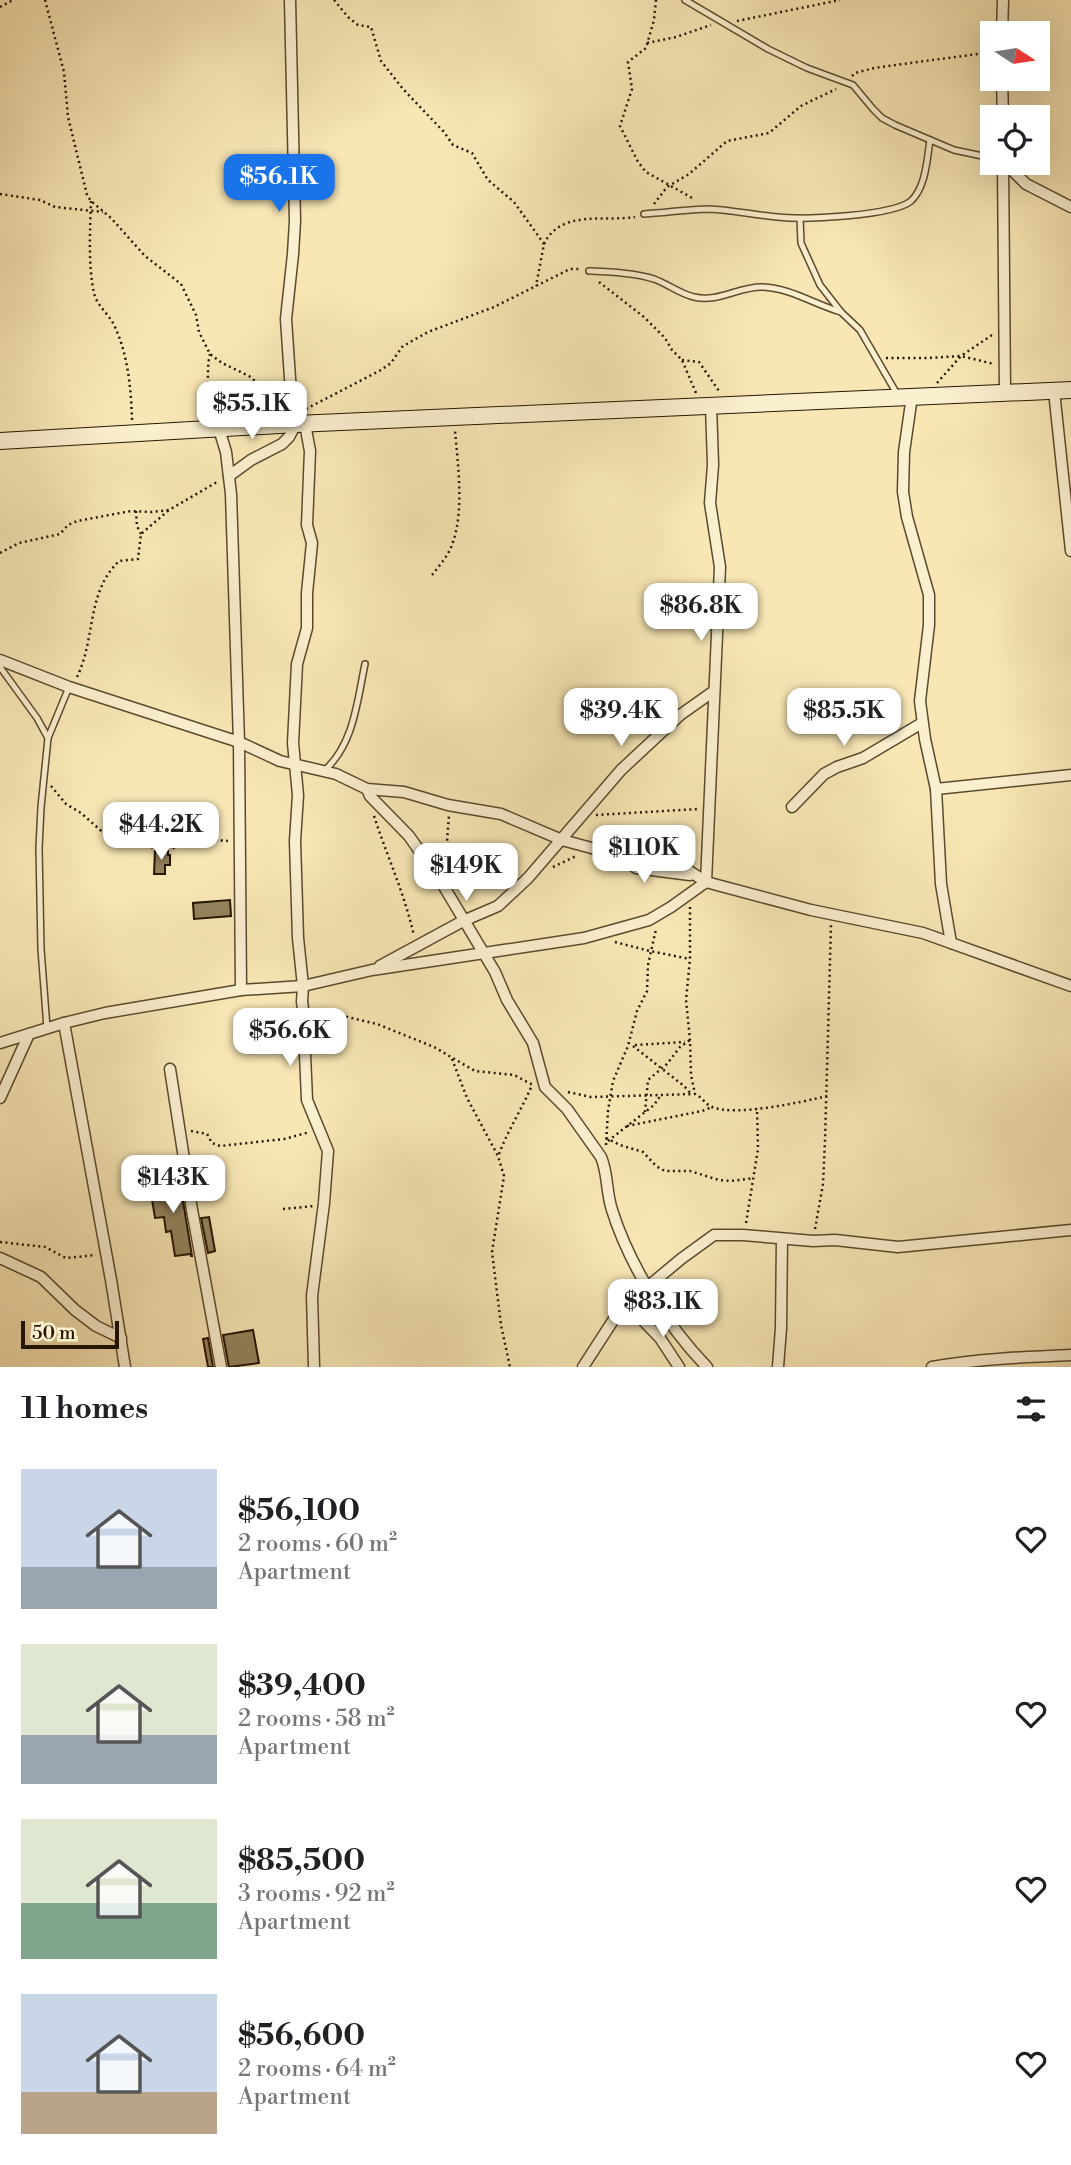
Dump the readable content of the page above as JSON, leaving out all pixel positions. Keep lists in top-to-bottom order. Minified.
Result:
{"scale_bar":"50 m","north":"right","page":{"price":["$56.1K","$55.1K","$86.8K","$39.4K","$85.5K","$44.2K","$110K","$149K","$56.6K","$143K","$83.1K"],"scale":"50 m","heading":"11 homes","list":[{"name":"$56,100","note":"2 rooms · 60 m² · Apartment"},{"name":"$39,400","note":"2 rooms · 58 m² · Apartment"},{"name":"$85,500","note":"3 rooms · 92 m² · Apartment"},{"name":"$56,600","note":"2 rooms · 64 m² · Apartment"}]}}
